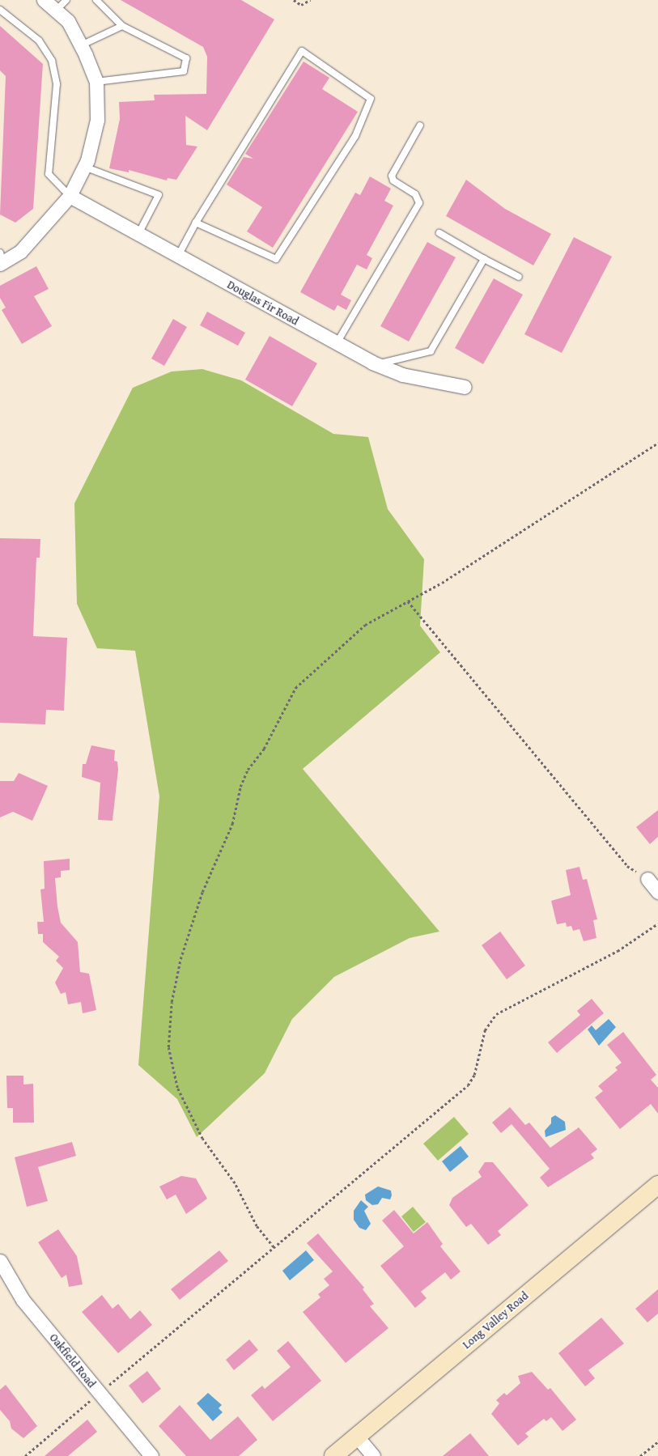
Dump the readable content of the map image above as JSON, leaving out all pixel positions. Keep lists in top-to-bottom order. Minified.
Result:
{"streets":{"street":["Douglas Fir Road","Long Valley Road","Oakfield Road"]}}
